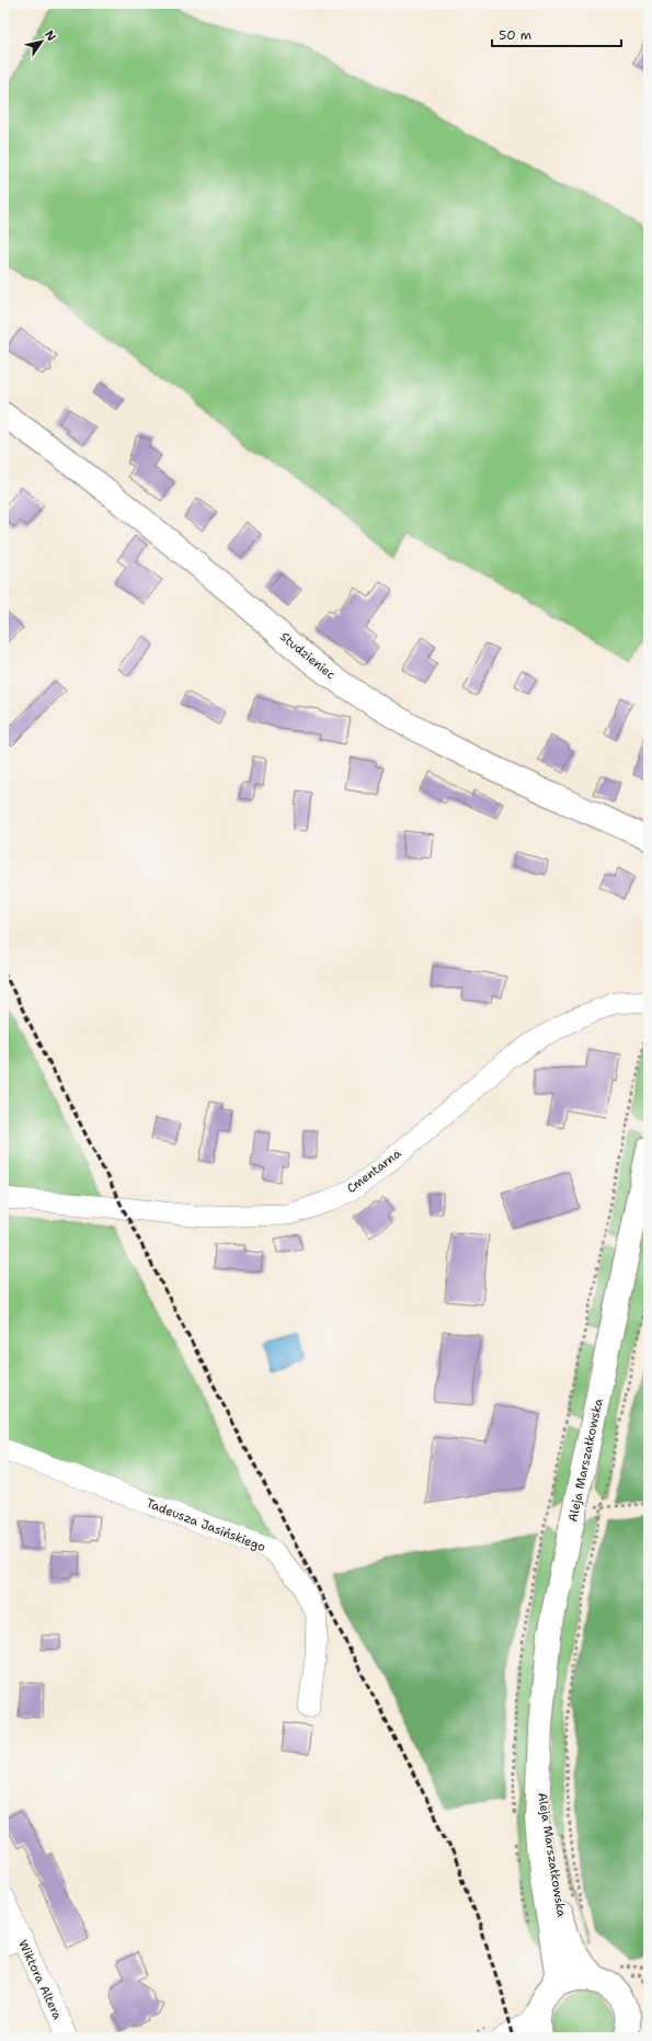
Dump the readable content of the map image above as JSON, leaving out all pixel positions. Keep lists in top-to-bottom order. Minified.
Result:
{"streets":{"main road":["Studzieniec","Aleja Marszałkowska"],"street":["Cmentarna","Tadeusza Jasińskiego","Wiktora Altera"]},"scale_bar":"50 m","north":"top right"}
